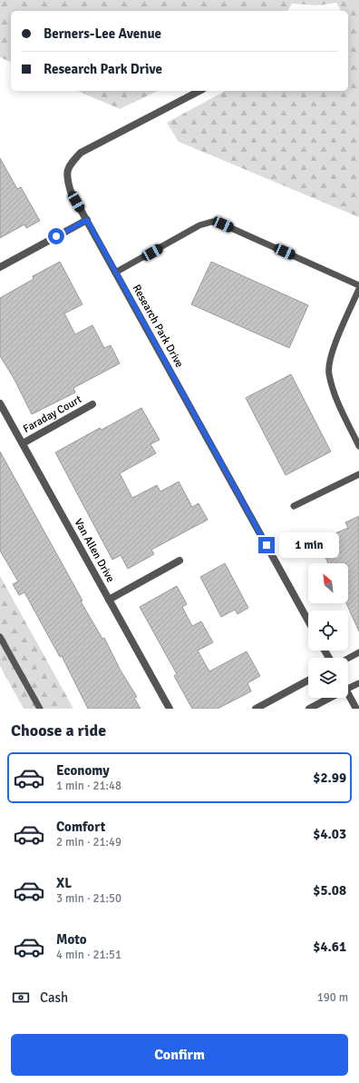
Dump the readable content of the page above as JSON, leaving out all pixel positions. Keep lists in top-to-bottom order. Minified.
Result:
{"streets":{"street":["Research Park Drive","Faraday Court","Van Allen Drive"]},"crossings":[["Faraday Court","Van Allen Drive"]],"north":"top left","page":{"banner":["Berners-Lee Avenue","Research Park Drive"],"bubble":"1 min","heading":"Choose a ride","list":[{"name":"Economy","note":"1 min · 21:48","value":"$2.99"},{"name":"Comfort","note":"2 min · 21:49","value":"$4.03"},{"name":"XL","note":"3 min · 21:50","value":"$5.08"},{"name":"Moto","note":"4 min · 21:51","value":"$4.61"}],"pay":["Cash","190 m"],"buttons":"Confirm"}}
